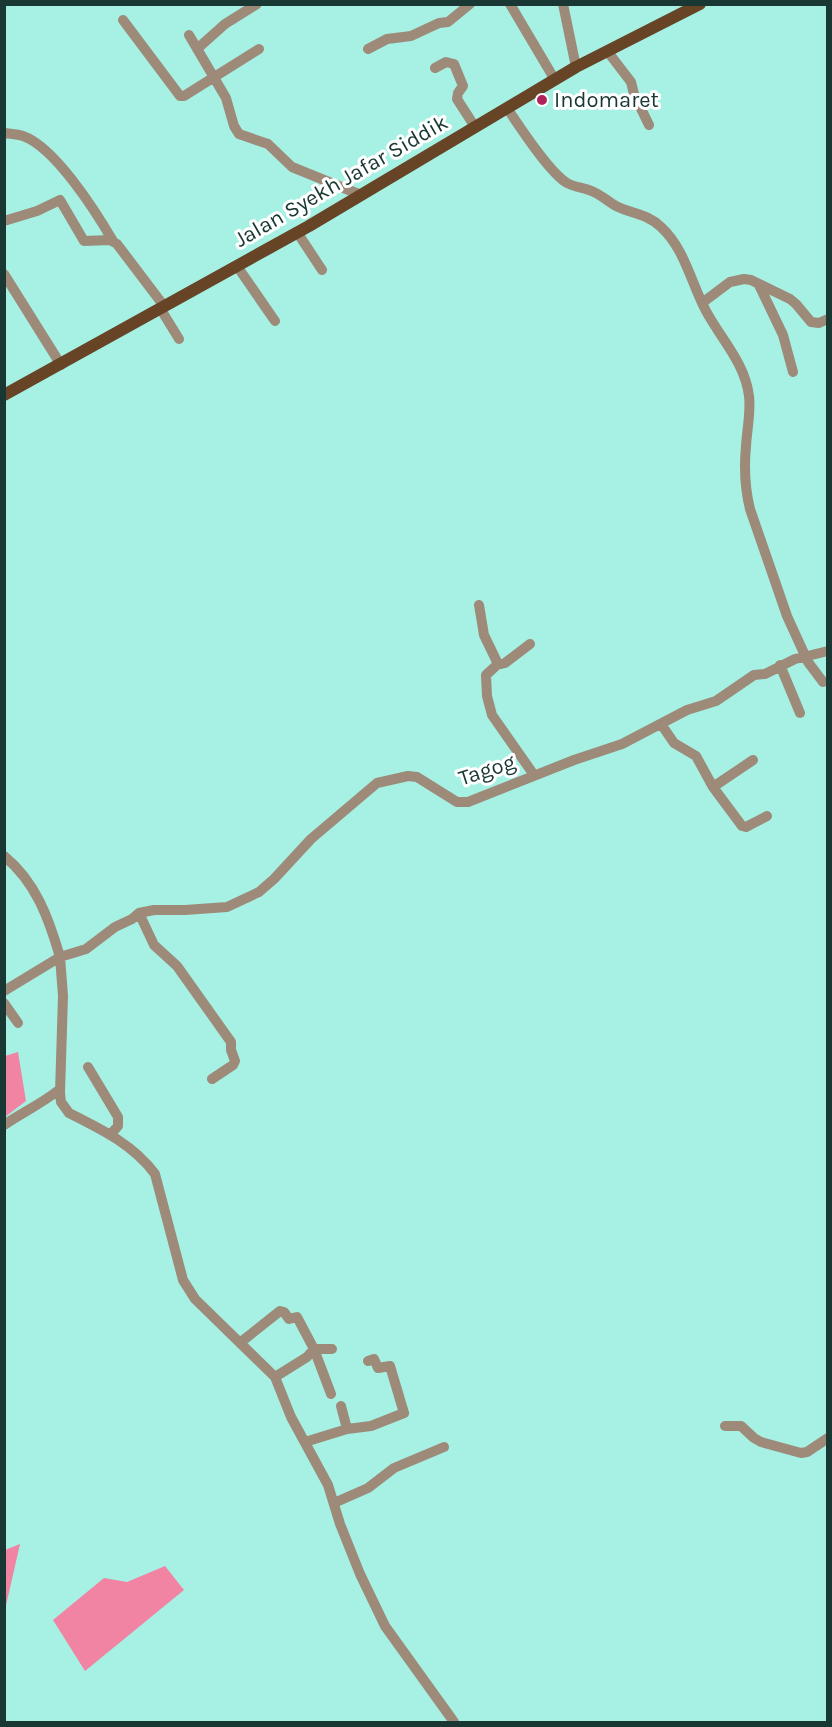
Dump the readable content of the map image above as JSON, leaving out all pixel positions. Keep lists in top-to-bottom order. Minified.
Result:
{"streets":{"main road":["Jalan Syekh Jafar Siddik"],"street":["Tagog"]},"places":["Indomaret"]}
